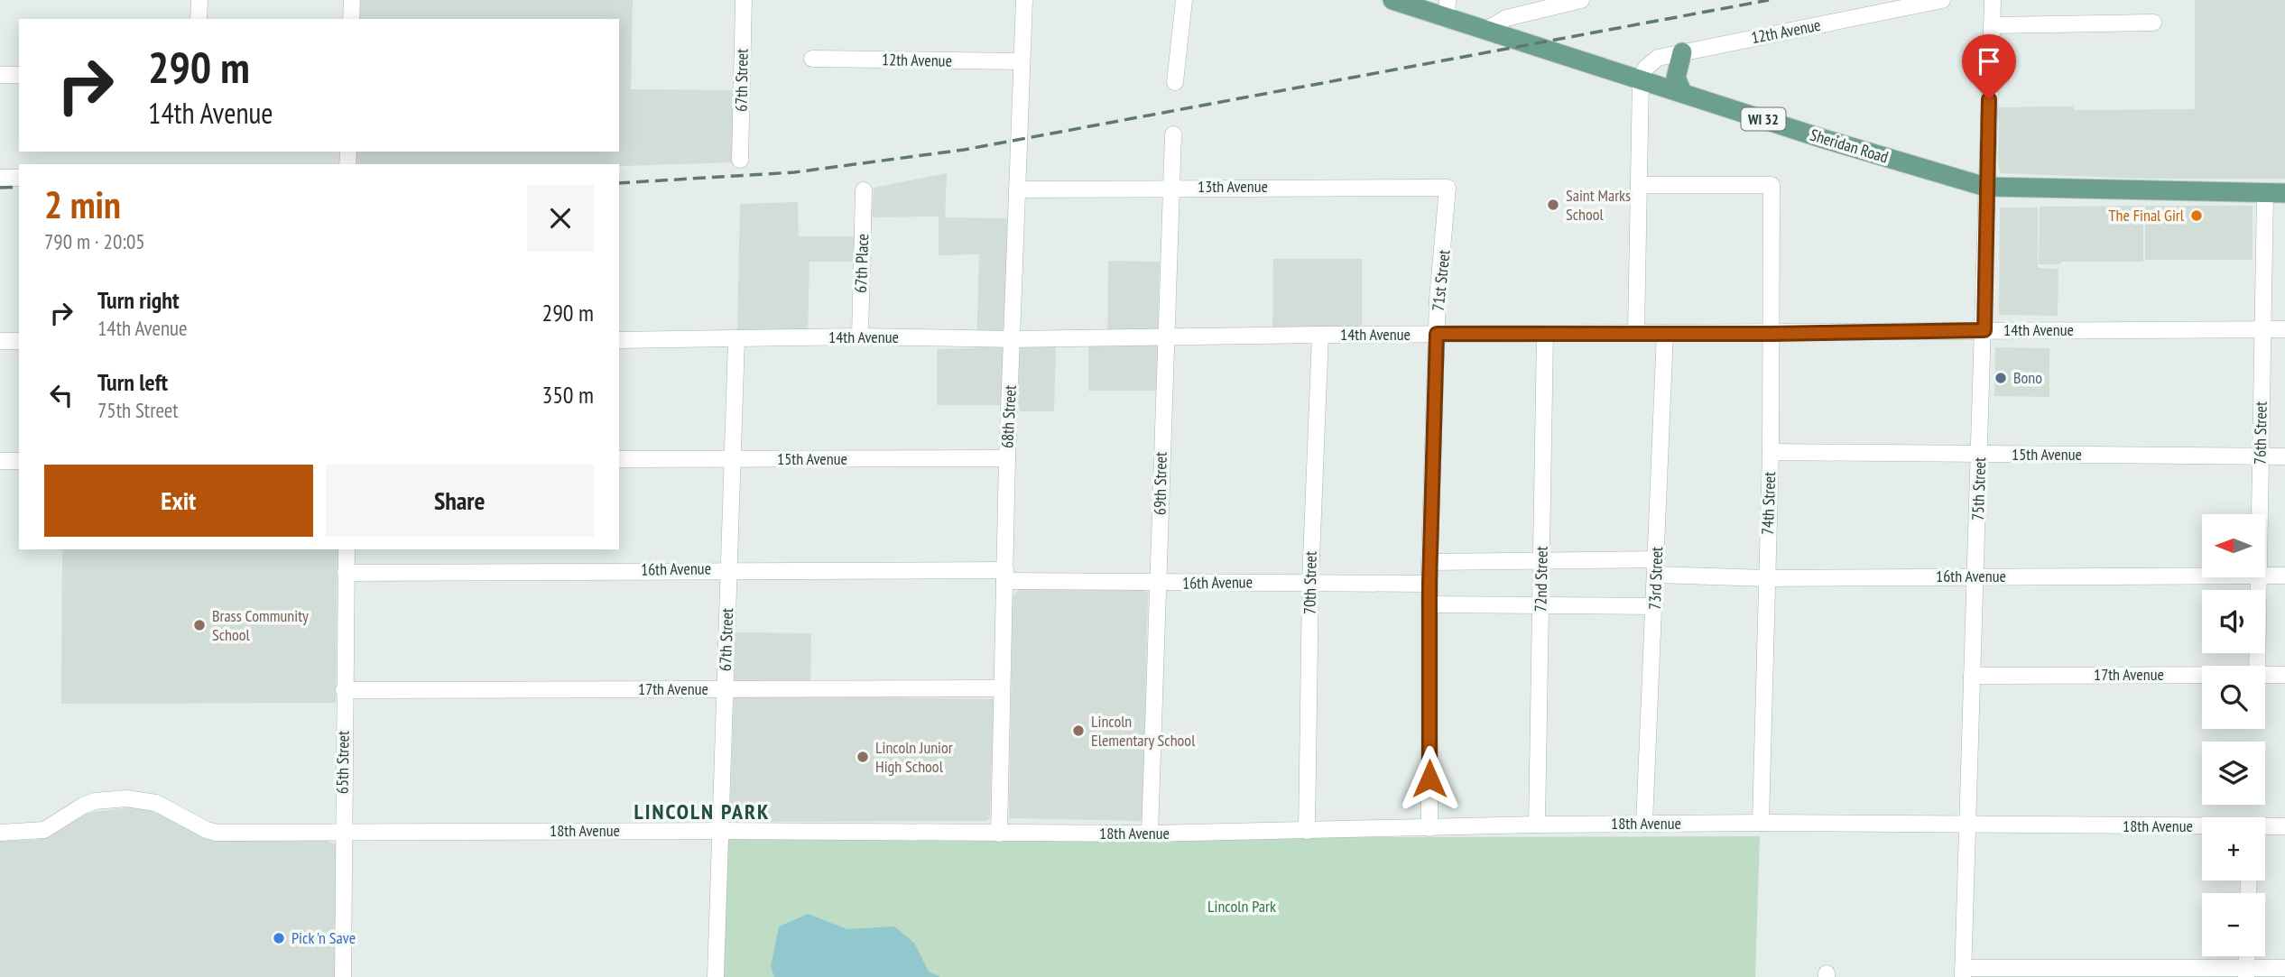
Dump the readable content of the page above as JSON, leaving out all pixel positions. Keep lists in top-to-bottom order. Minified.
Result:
{"streets":{"main road":["WI 32","Sheridan Road"],"street":["12th Avenue","67th Street","13th Avenue","67th Place","71st Street","14th Avenue","68th Street","76th Street","15th Avenue","69th Street","75th Street","74th Street","16th Avenue","73rd Street","72nd Street","70th Street","17th Avenue","65th Street","18th Avenue"]},"crossings":[["12th Avenue","Sheridan Road"],["12th Avenue","68th Street"],["67th Street","14th Avenue"],["67th Street","15th Avenue"],["67th Street","16th Avenue"],["67th Street","17th Avenue"],["67th Street","18th Avenue"],["Sheridan Road","76th Street"],["Sheridan Road","75th Street"],["13th Avenue","71st Street"],["13th Avenue","68th Street"],["13th Avenue","69th Street"],["67th Place","14th Avenue"],["71st Street","14th Avenue"],["71st Street","16th Avenue"],["71st Street","18th Avenue"],["14th Avenue","68th Street"],["14th Avenue","76th Street"],["14th Avenue","69th Street"],["14th Avenue","75th Street"],["14th Avenue","74th Street"],["14th Avenue","73rd Street"],["14th Avenue","72nd Street"],["14th Avenue","70th Street"],["68th Street","15th Avenue"],["68th Street","16th Avenue"],["68th Street","17th Avenue"],["68th Street","18th Avenue"],["76th Street","15th Avenue"],["15th Avenue","75th Street"],["15th Avenue","74th Street"],["69th Street","16th Avenue"],["69th Street","18th Avenue"],["75th Street","16th Avenue"],["75th Street","17th Avenue"],["75th Street","18th Avenue"],["74th Street","16th Avenue"],["74th Street","18th Avenue"],["16th Avenue","73rd Street"],["16th Avenue","72nd Street"],["16th Avenue","70th Street"],["16th Avenue","65th Street"],["73rd Street","18th Avenue"],["72nd Street","18th Avenue"],["70th Street","18th Avenue"],["17th Avenue","65th Street"],["65th Street","18th Avenue"]],"districts":["LINCOLN PARK"],"parks":["Lincoln Park"],"places":["Saint Marks School","The Final Girl","Bono","Brass Community School","Lincoln Elementary School","Lincoln Junior High School","Pick 'n Save"],"north":"left","page":{"turn":["290 m","14th Avenue"],"heading":["2 min","790 m · 20:05"],"list":[{"name":"Turn right","note":"14th Avenue","value":"290 m"},{"name":"Turn left","note":"75th Street","value":"350 m"}],"buttons":["Exit","Share"],"map_buttons":["+","−"]}}
